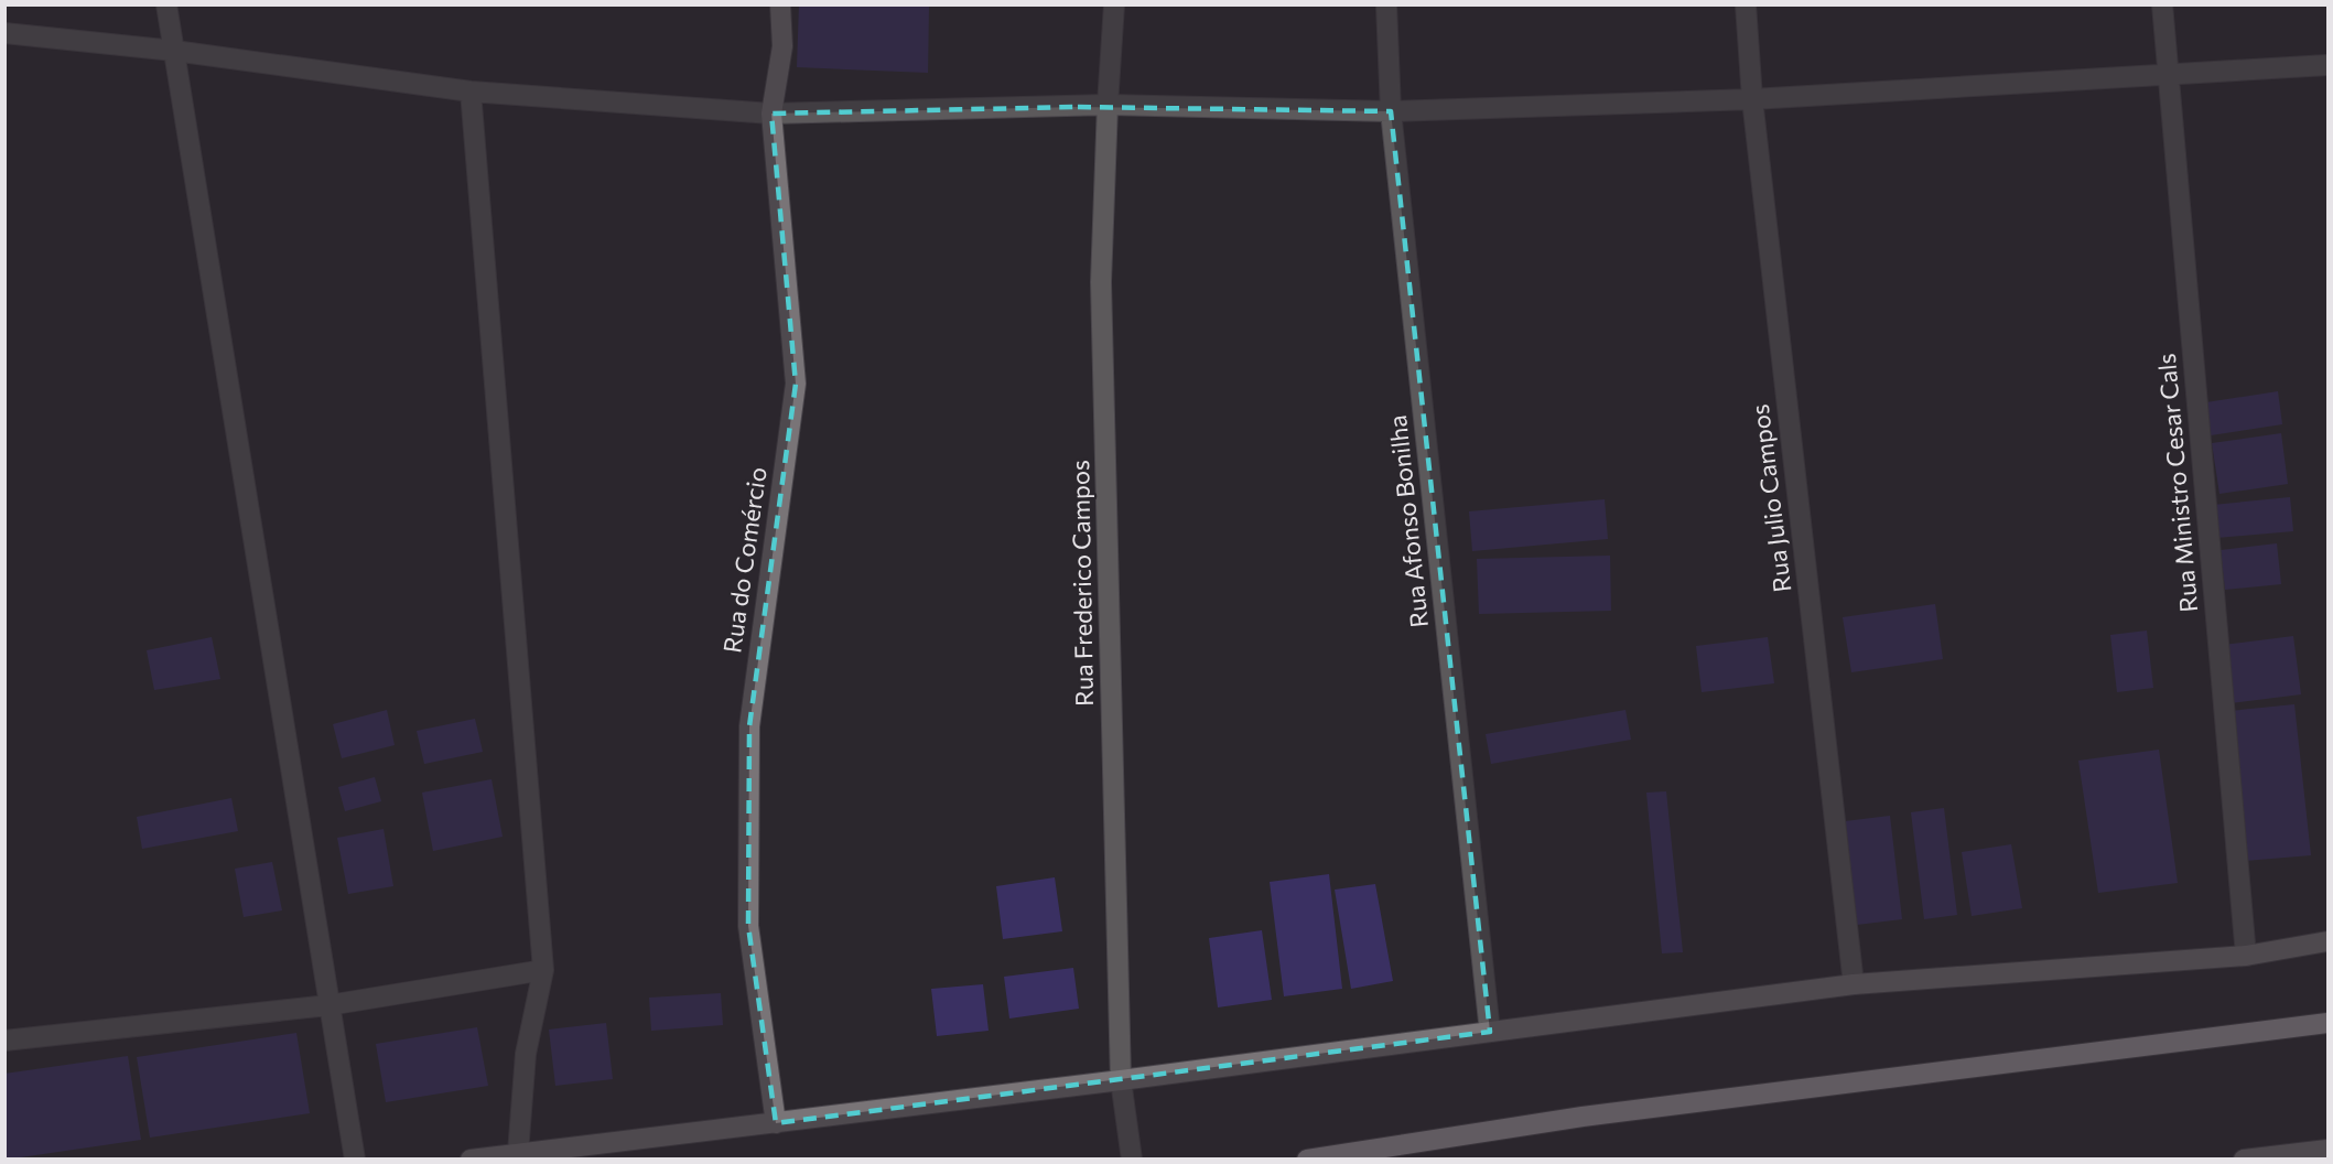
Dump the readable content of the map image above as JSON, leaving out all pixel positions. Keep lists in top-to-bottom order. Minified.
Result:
{"streets":{"street":["Rua Ministro Cesar Cals","Rua Julio Campos","Rua Afonso Bonilha","Rua do Comércio","Rua Frederico Campos"]}}
